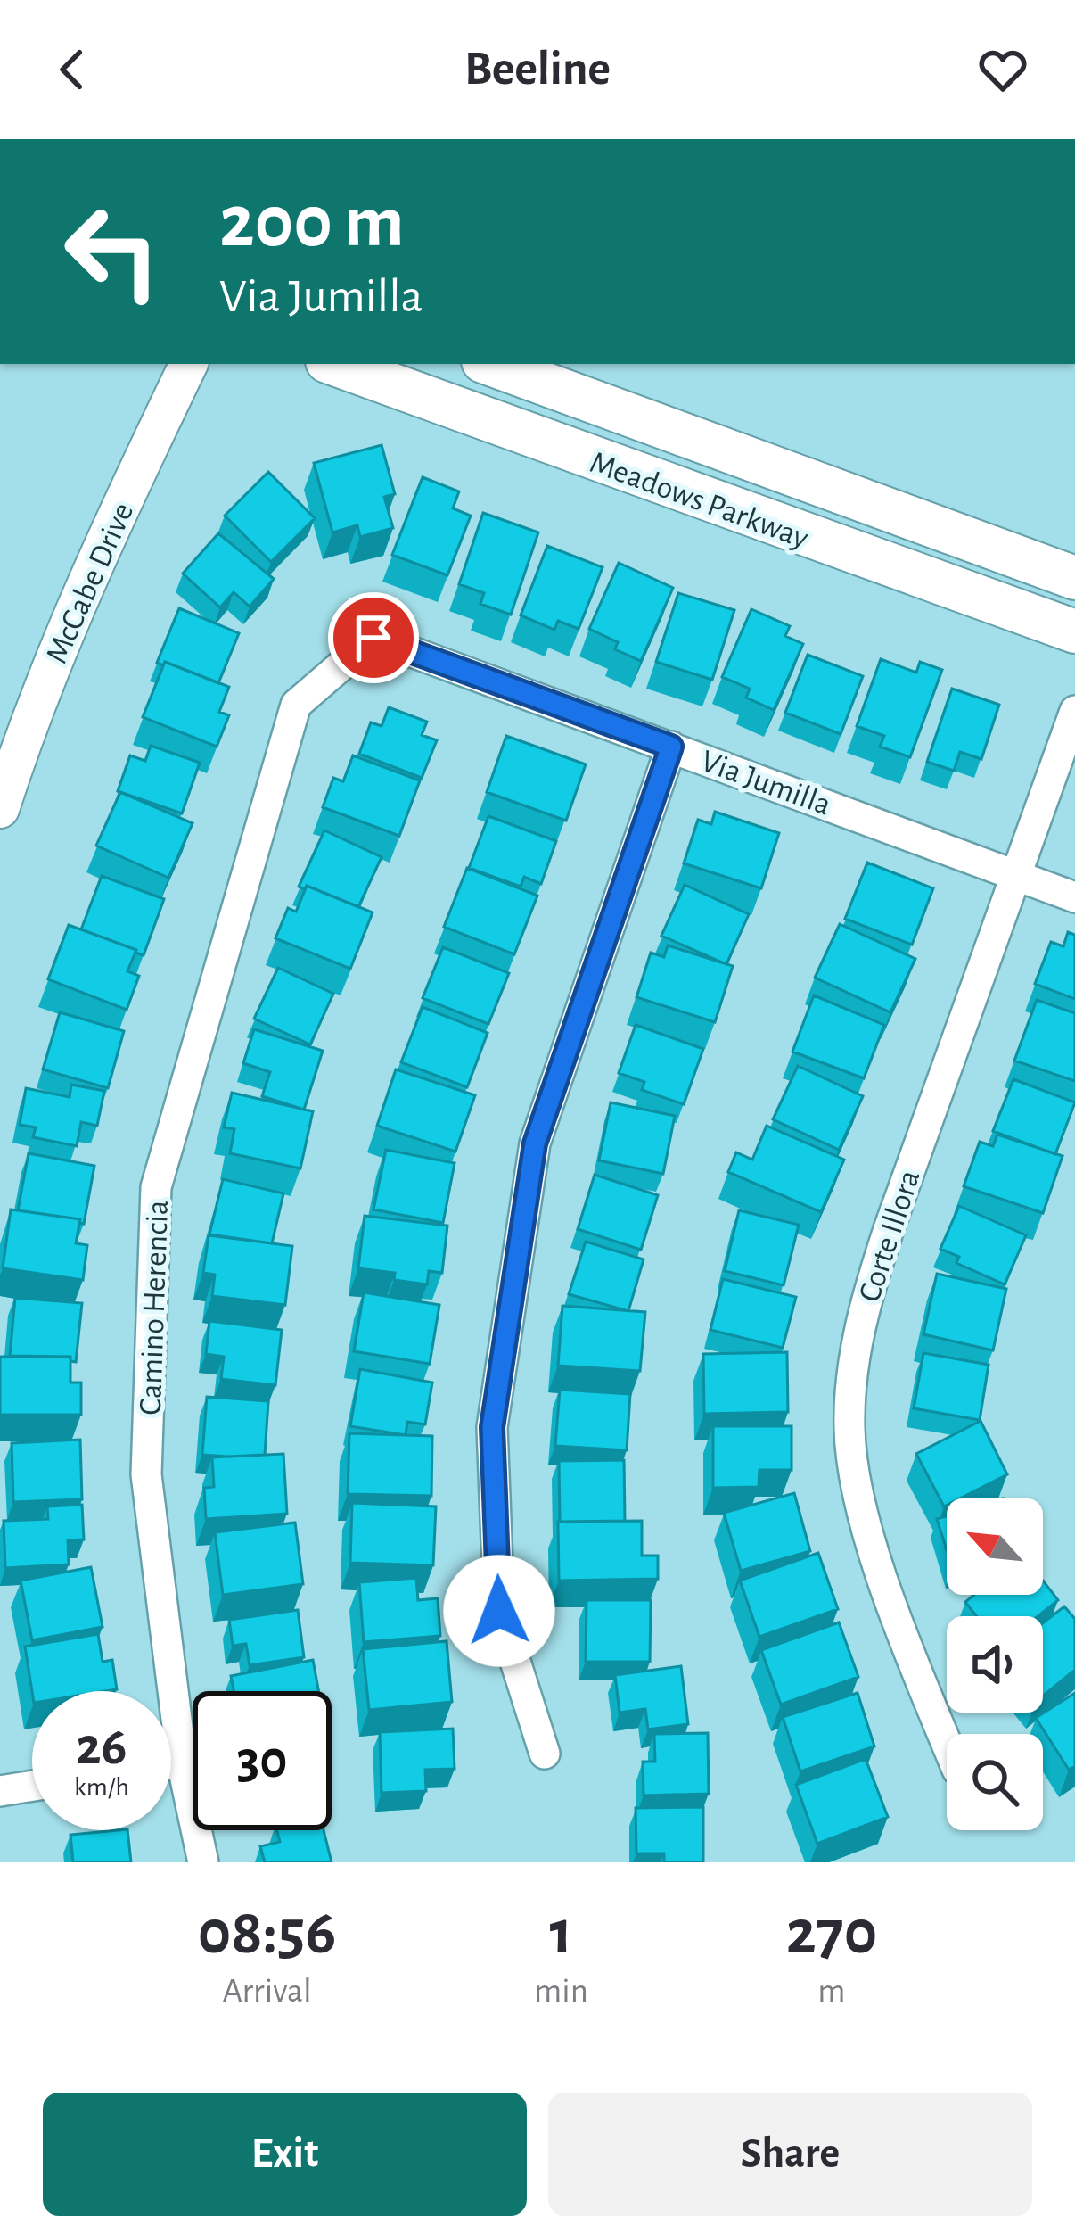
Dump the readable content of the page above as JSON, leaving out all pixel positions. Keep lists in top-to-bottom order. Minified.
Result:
{"streets":{"main road":["Meadows Parkway"],"street":["McCabe Drive","Via Jumilla","Corte Illora","Camino Herencia"]},"crossings":[["Via Jumilla","Corte Illora"],["Via Jumilla","Camino Herencia"]],"north":"top left","page":{"header":"Beeline","turn":["200 m","Via Jumilla"],"speed":"26 km/h","limit":"30","eta":["08:56","Arrival","1","min","270","m"],"buttons":["Exit","Share"]}}
